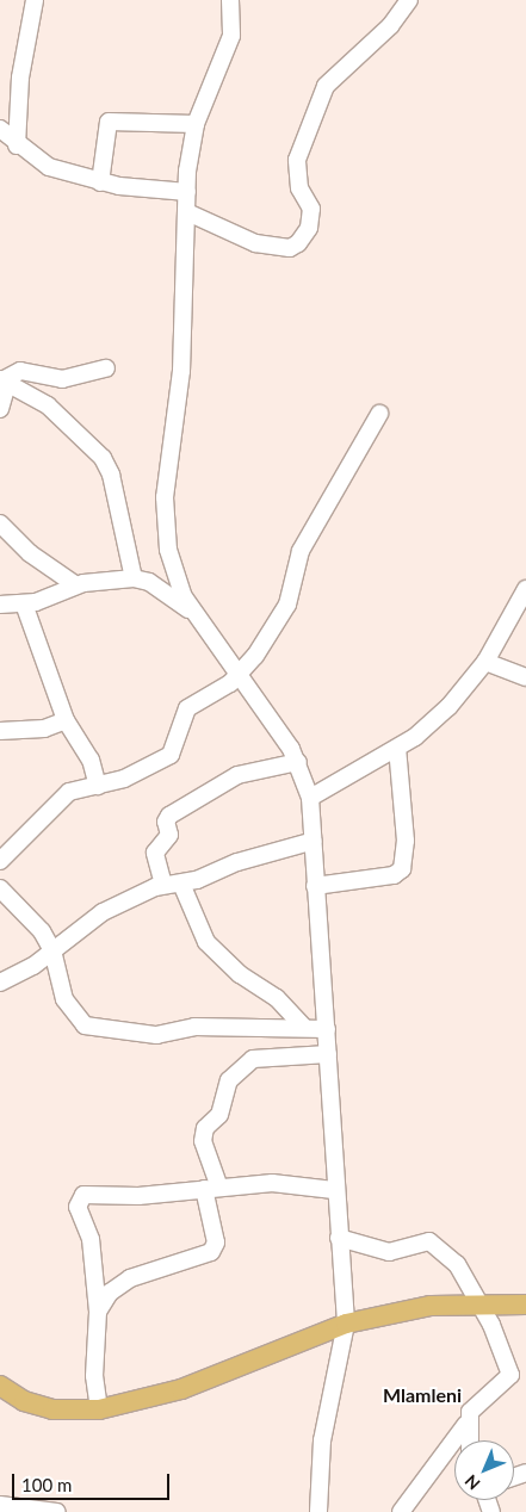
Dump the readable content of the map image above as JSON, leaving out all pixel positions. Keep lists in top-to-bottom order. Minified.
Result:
{"districts":["Mlamleni"],"scale_bar":"100 m","north":"bottom left"}
